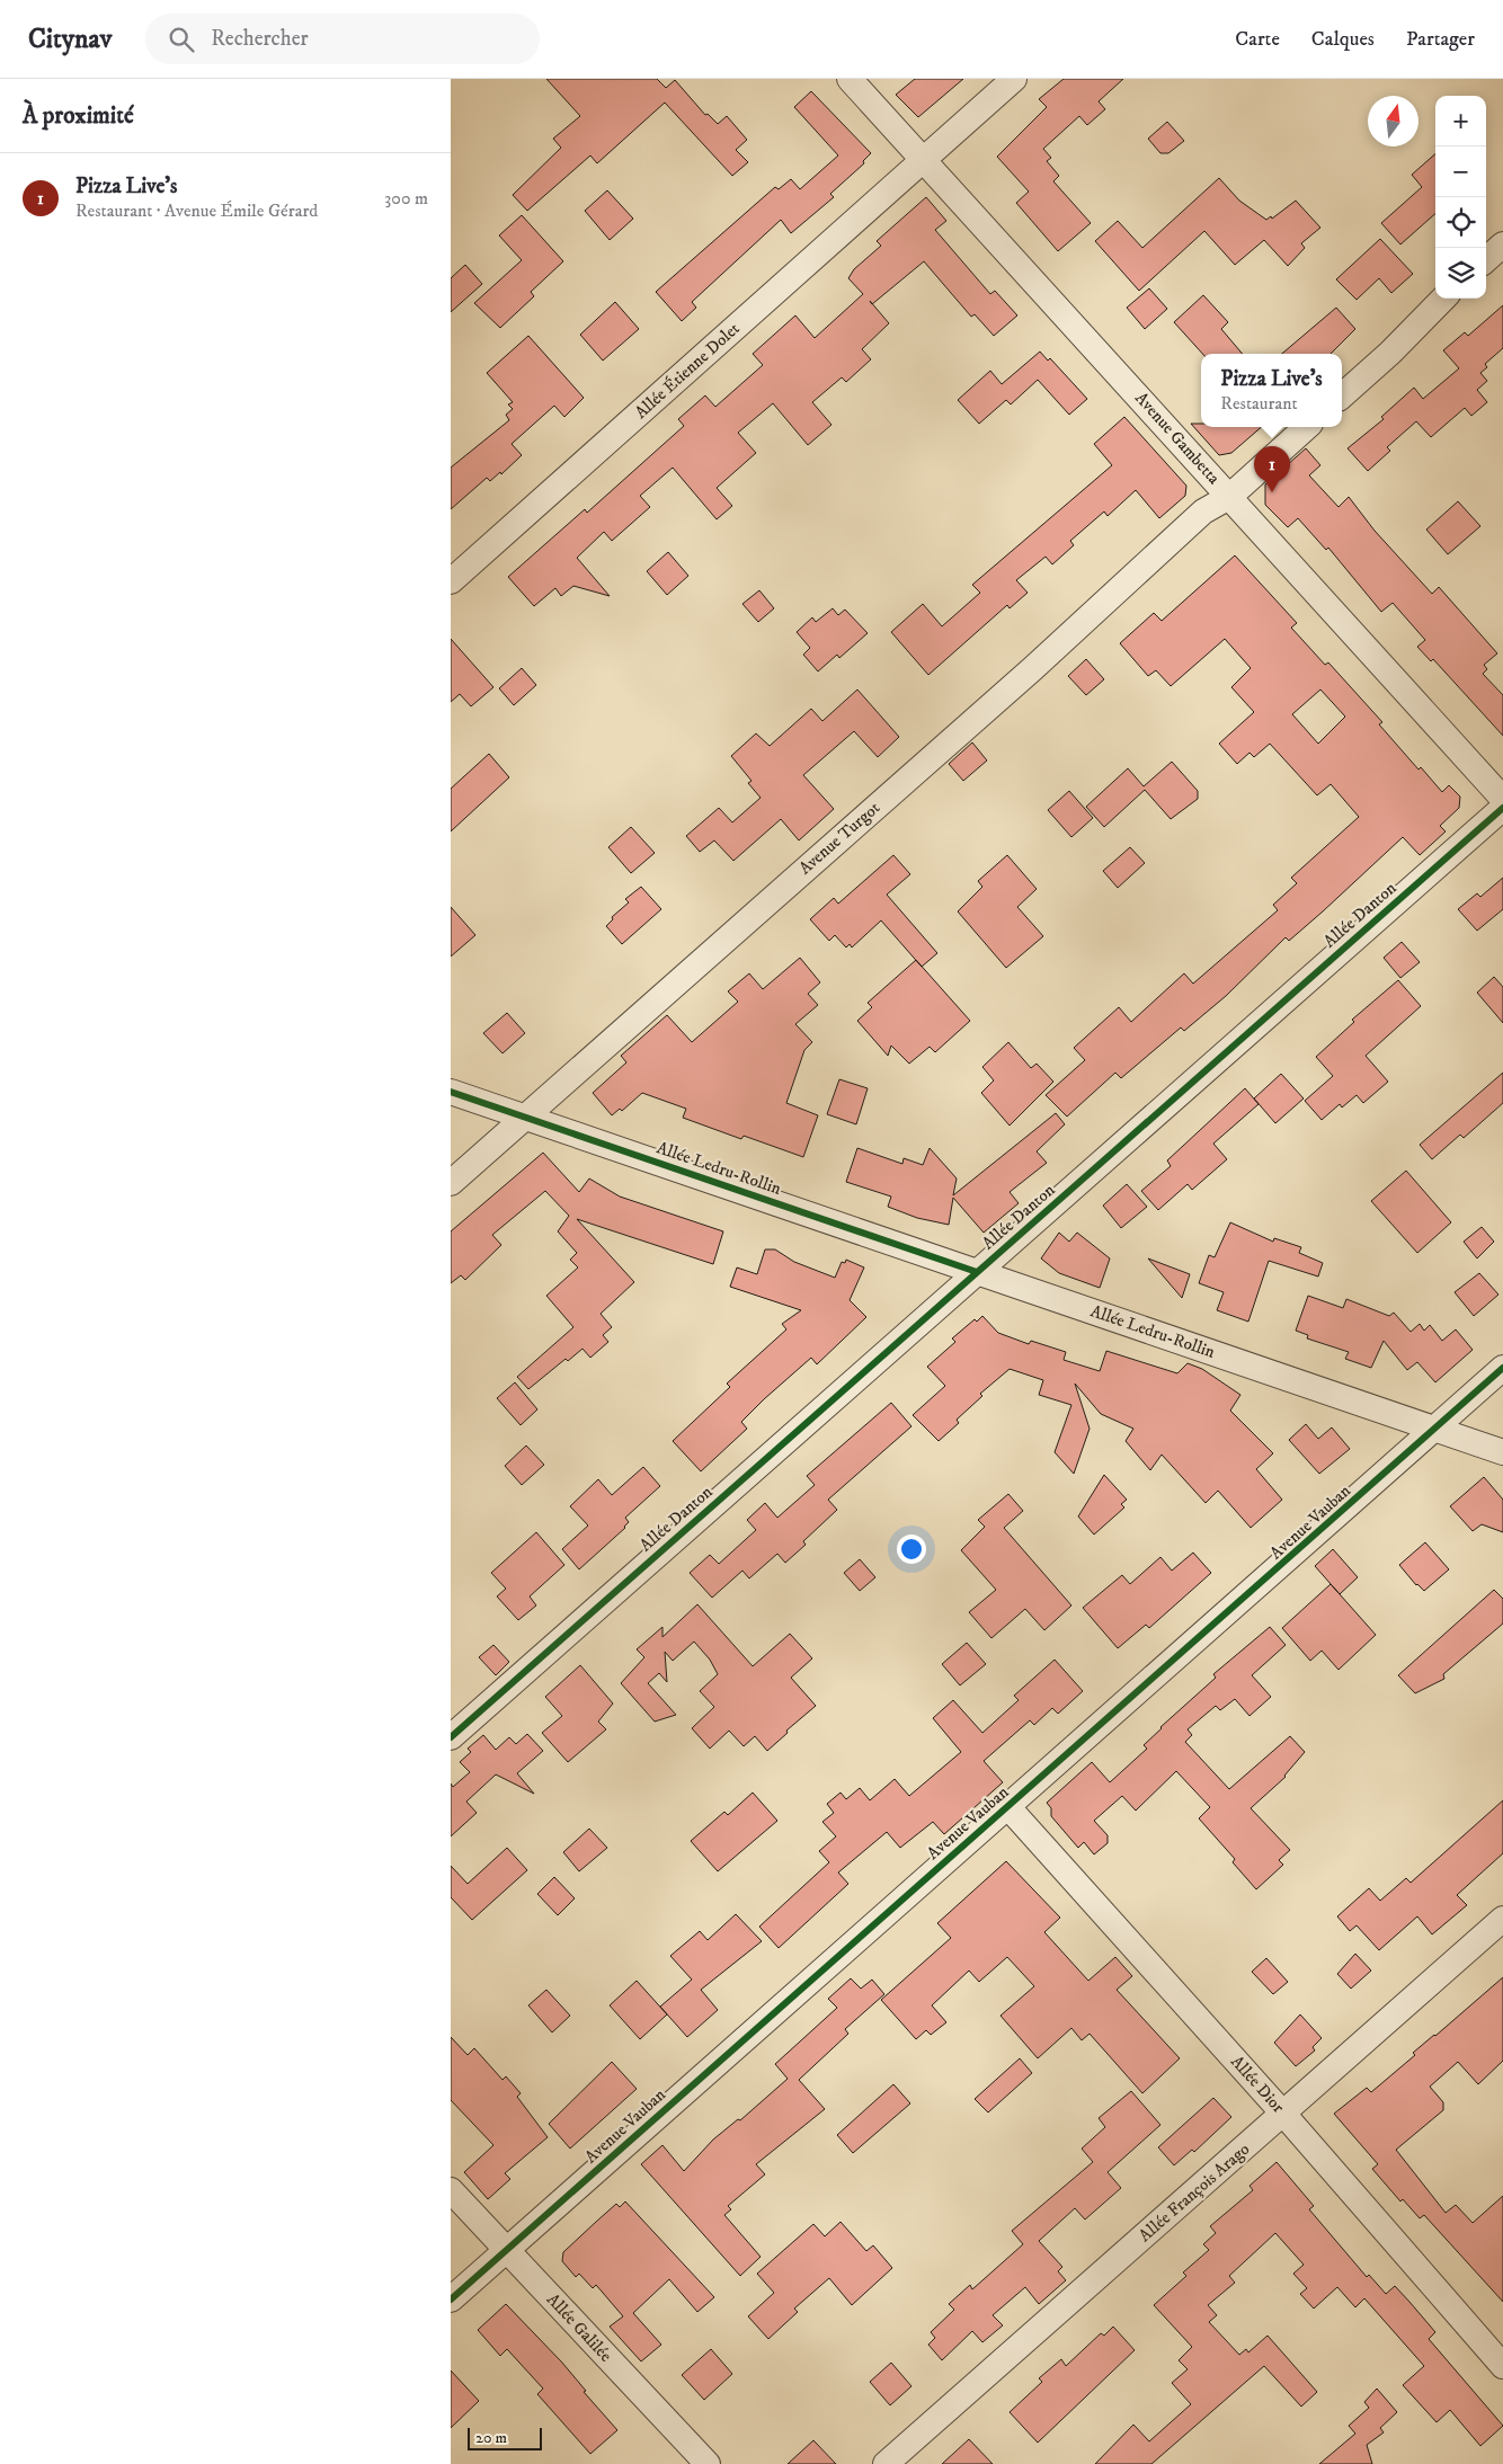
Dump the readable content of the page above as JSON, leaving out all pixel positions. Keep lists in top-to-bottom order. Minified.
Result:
{"streets":{"street":["Allée Étienne Dolet","Avenue Gambetta","Avenue Turgot","Allée Danton","Allée Ledru-Rollin","Avenue Vauban","Allée Dior","Allée François Arago","Allée Galilée"]},"crossings":[["Allée Étienne Dolet","Avenue Gambetta"],["Avenue Gambetta","Avenue Turgot"],["Avenue Turgot","Allée Ledru-Rollin"],["Allée Danton","Allée Ledru-Rollin"],["Allée Ledru-Rollin","Avenue Vauban"],["Avenue Vauban","Allée Dior"],["Avenue Vauban","Allée Galilée"],["Allée Dior","Allée François Arago"]],"scale_bar":"20 m","north":"top","page":{"header":"Citynav","search":"Rechercher","nav":["Carte","Calques","Partager"],"heading":"À proximité","map_buttons":["+","−"],"list":[{"mark":"1","name":"Pizza Live's","note":"Restaurant · Avenue Émile Gérard","value":"300 m"}],"popup":["Pizza Live's","Restaurant"],"pins":"1","scale":"20 m"}}
